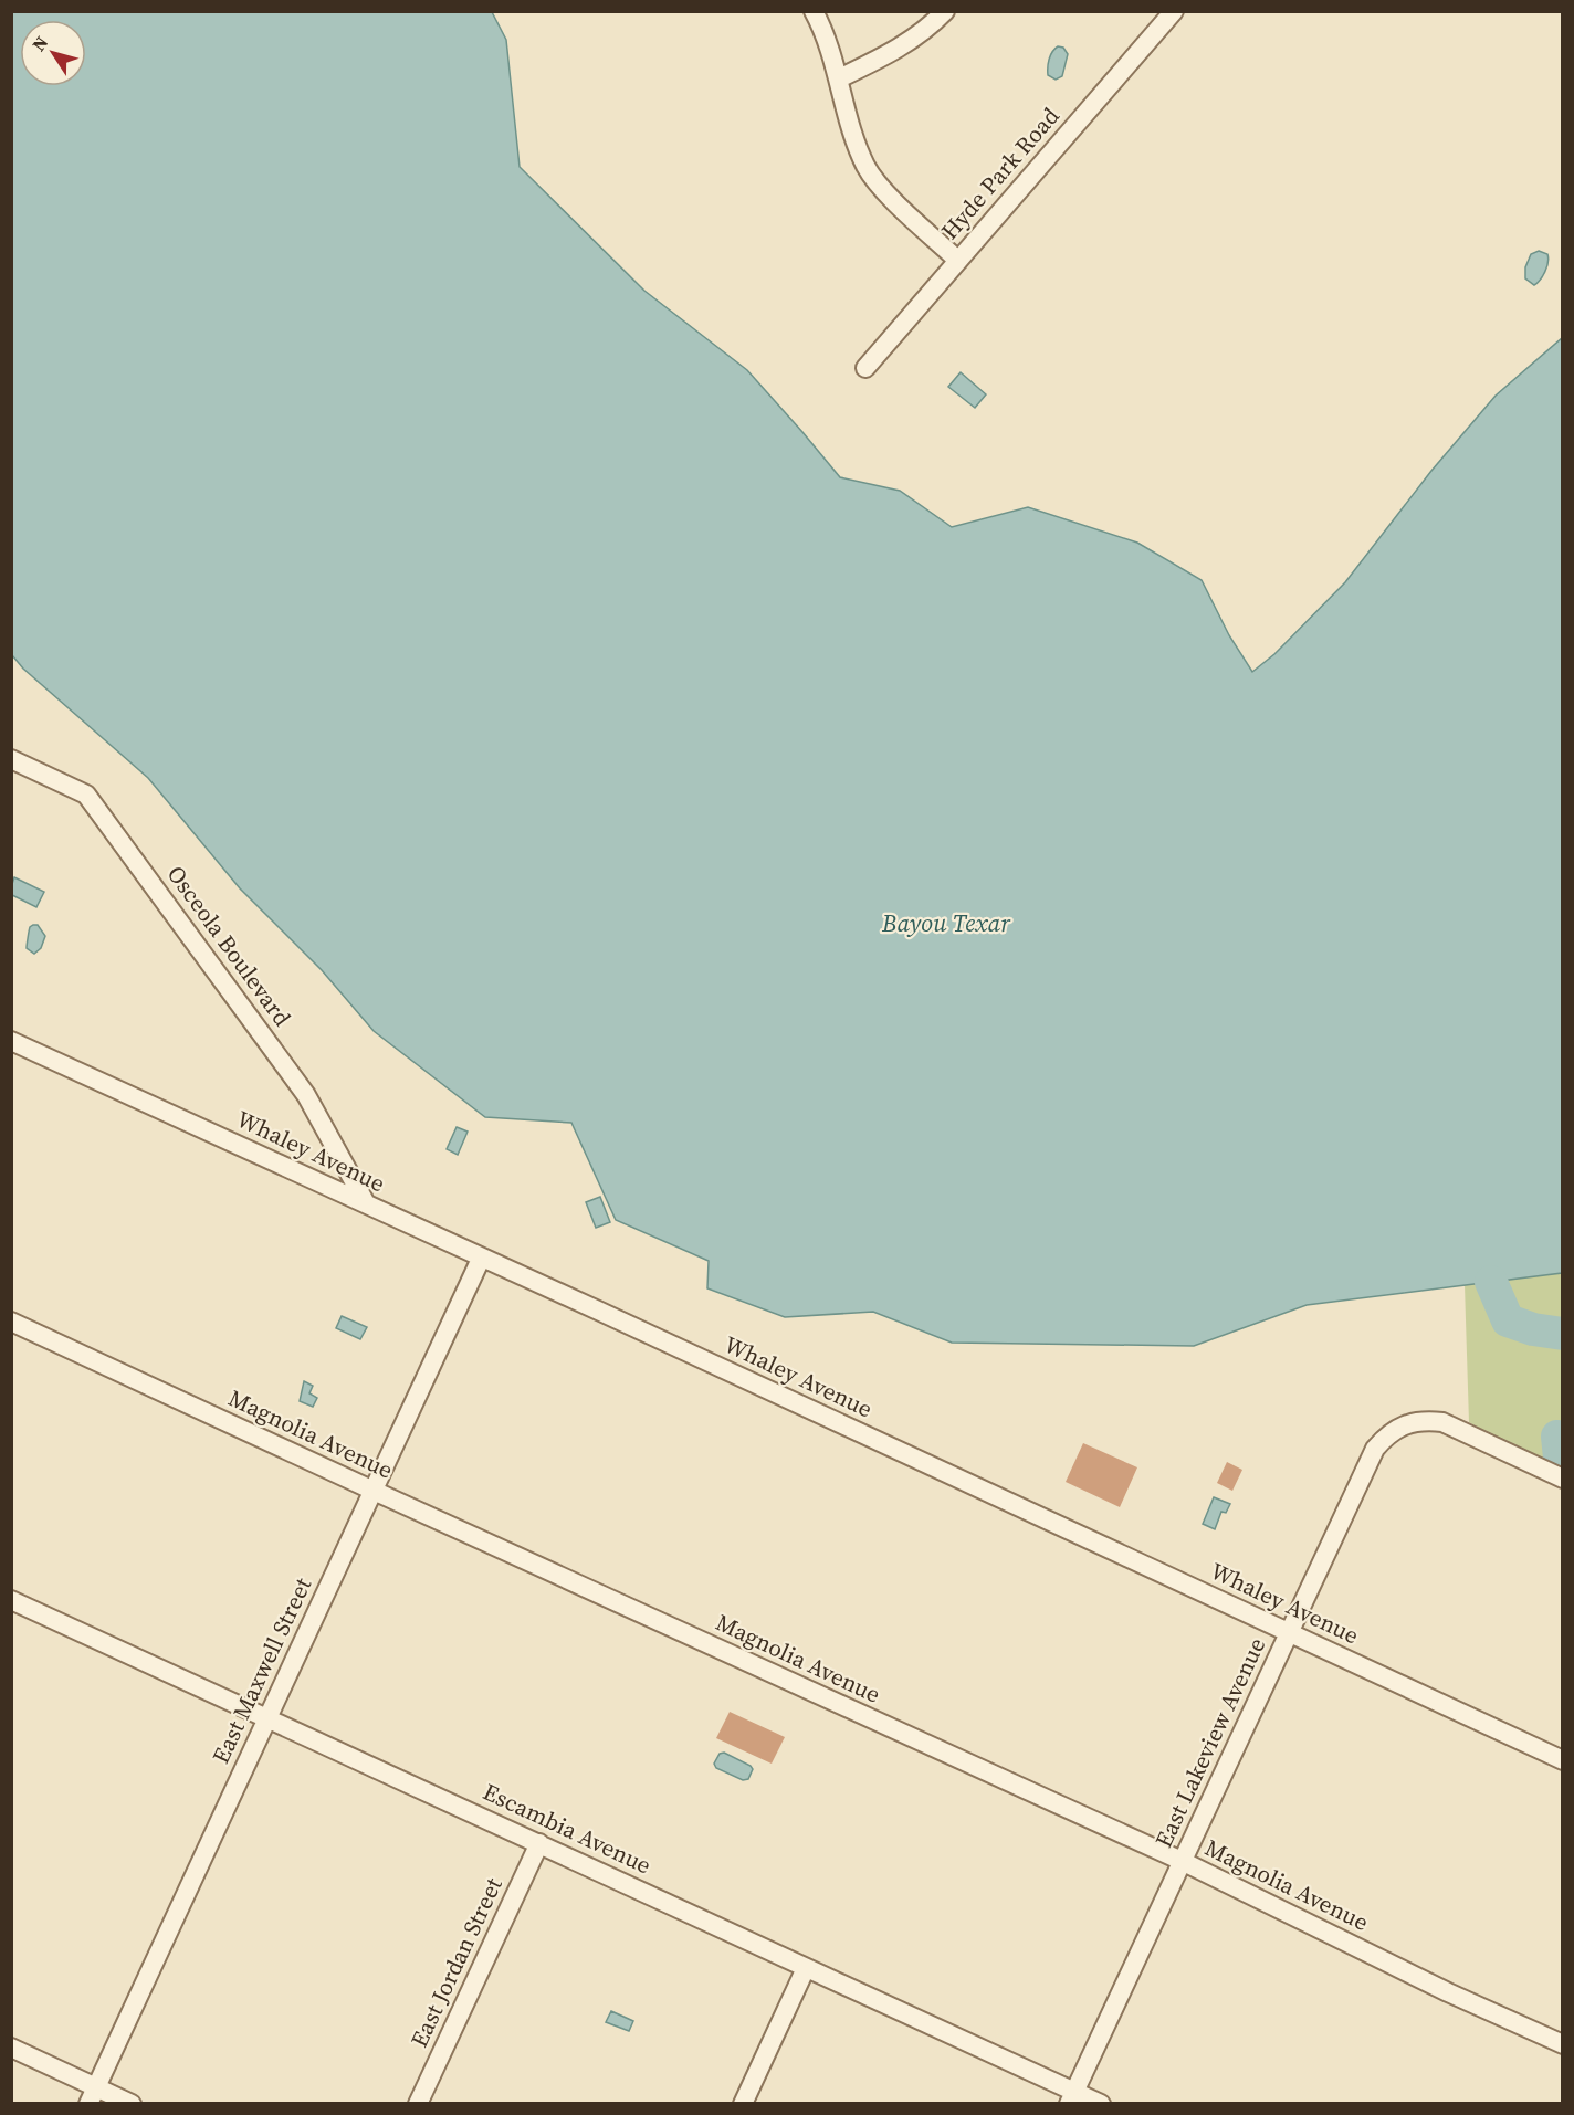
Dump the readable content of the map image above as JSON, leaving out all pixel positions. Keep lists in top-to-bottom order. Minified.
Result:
{"streets":{"street":["Hyde Park Road","Osceola Boulevard","Whaley Avenue","Magnolia Avenue","East Maxwell Street","East Lakeview Avenue","Escambia Avenue","East Jordan Street"]},"crossings":[["Osceola Boulevard","Whaley Avenue"],["Whaley Avenue","East Maxwell Street"],["Whaley Avenue","East Lakeview Avenue"],["Magnolia Avenue","East Maxwell Street"],["Magnolia Avenue","East Lakeview Avenue"],["East Maxwell Street","Escambia Avenue"],["East Lakeview Avenue","Escambia Avenue"],["Escambia Avenue","East Jordan Street"]],"water":["Bayou Texar"],"north":"top left"}
